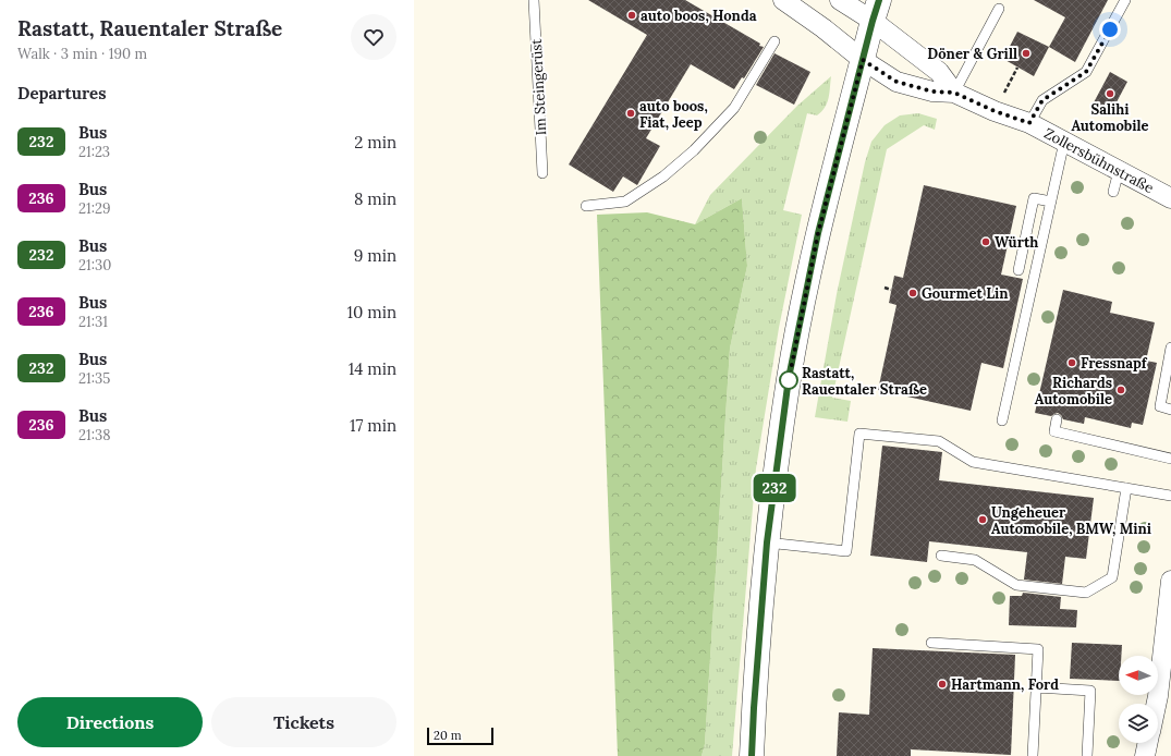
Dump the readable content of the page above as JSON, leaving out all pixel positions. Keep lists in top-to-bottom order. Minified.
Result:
{"streets":{"street":["Zollersbühnstraße"],"lane":["Im Steingerüst"]},"places":["auto boos, Honda","Döner & Grill","Salihi Automobile","auto boos, Fiat, Jeep","Würth","Gourmet Lin","Fressnapf","Rastatt, Rauentaler Straße","Richards Automobile","Ungeheuer Automobile, BMW, Mini","Hartmann, Ford"],"lines":["bus line 232"],"scale_bar":"20 m","north":"left","page":{"heading":[["Rastatt, Rauentaler Straße","Walk · 3 min · 190 m"],"Departures"],"on_map":"232","list":[{"mark":"232","name":"Bus","note":"21:23","value":"2 min"},{"mark":"236","name":"Bus","note":"21:29","value":"8 min"},{"mark":"232","name":"Bus","note":"21:30","value":"9 min"},{"mark":"236","name":"Bus","note":"21:31","value":"10 min"},{"mark":"232","name":"Bus","note":"21:35","value":"14 min"},{"mark":"236","name":"Bus","note":"21:38","value":"17 min"}],"buttons":["Directions","Tickets"],"scale":"20 m"}}
